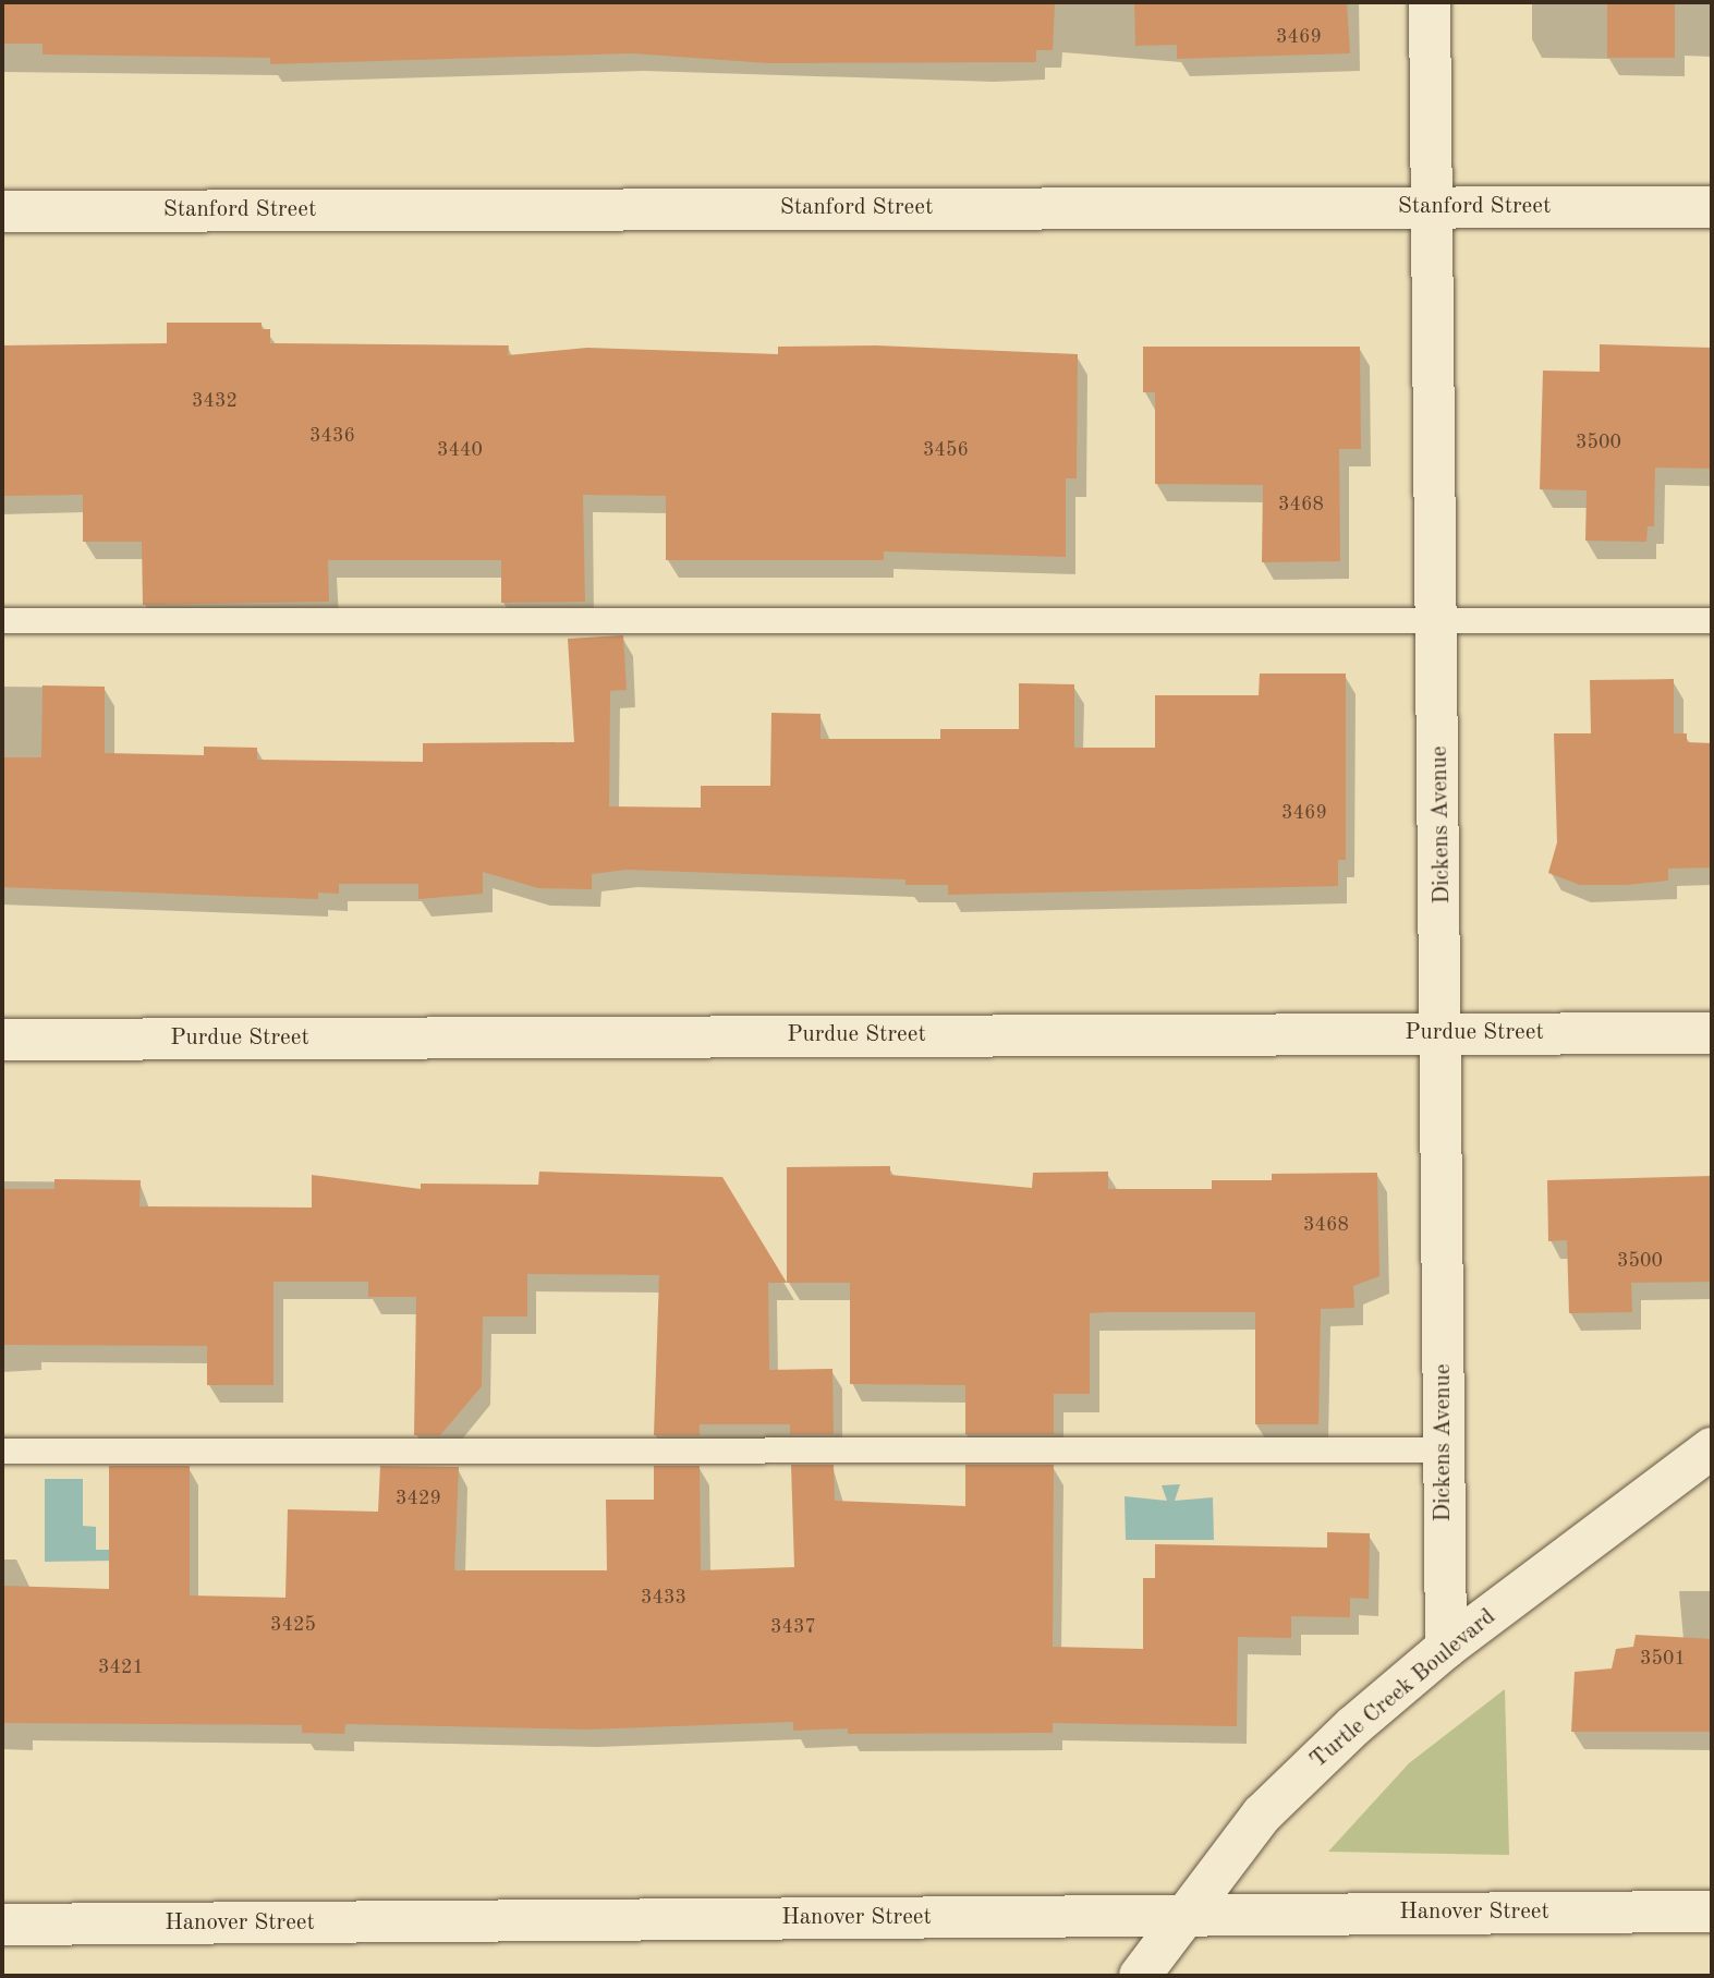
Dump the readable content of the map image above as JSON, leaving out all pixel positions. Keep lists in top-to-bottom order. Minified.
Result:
{"streets":{"street":["Stanford Street","Dickens Avenue","Purdue Street","Turtle Creek Boulevard","Hanover Street"]},"crossings":[["Stanford Street","Dickens Avenue"],["Dickens Avenue","Purdue Street"],["Dickens Avenue","Turtle Creek Boulevard"],["Turtle Creek Boulevard","Hanover Street"]],"house_numbers":["3469","3432","3436","3500","3440","3456","3468","3469","3468","3500","3429","3433","3425","3437","3501","3421"]}
